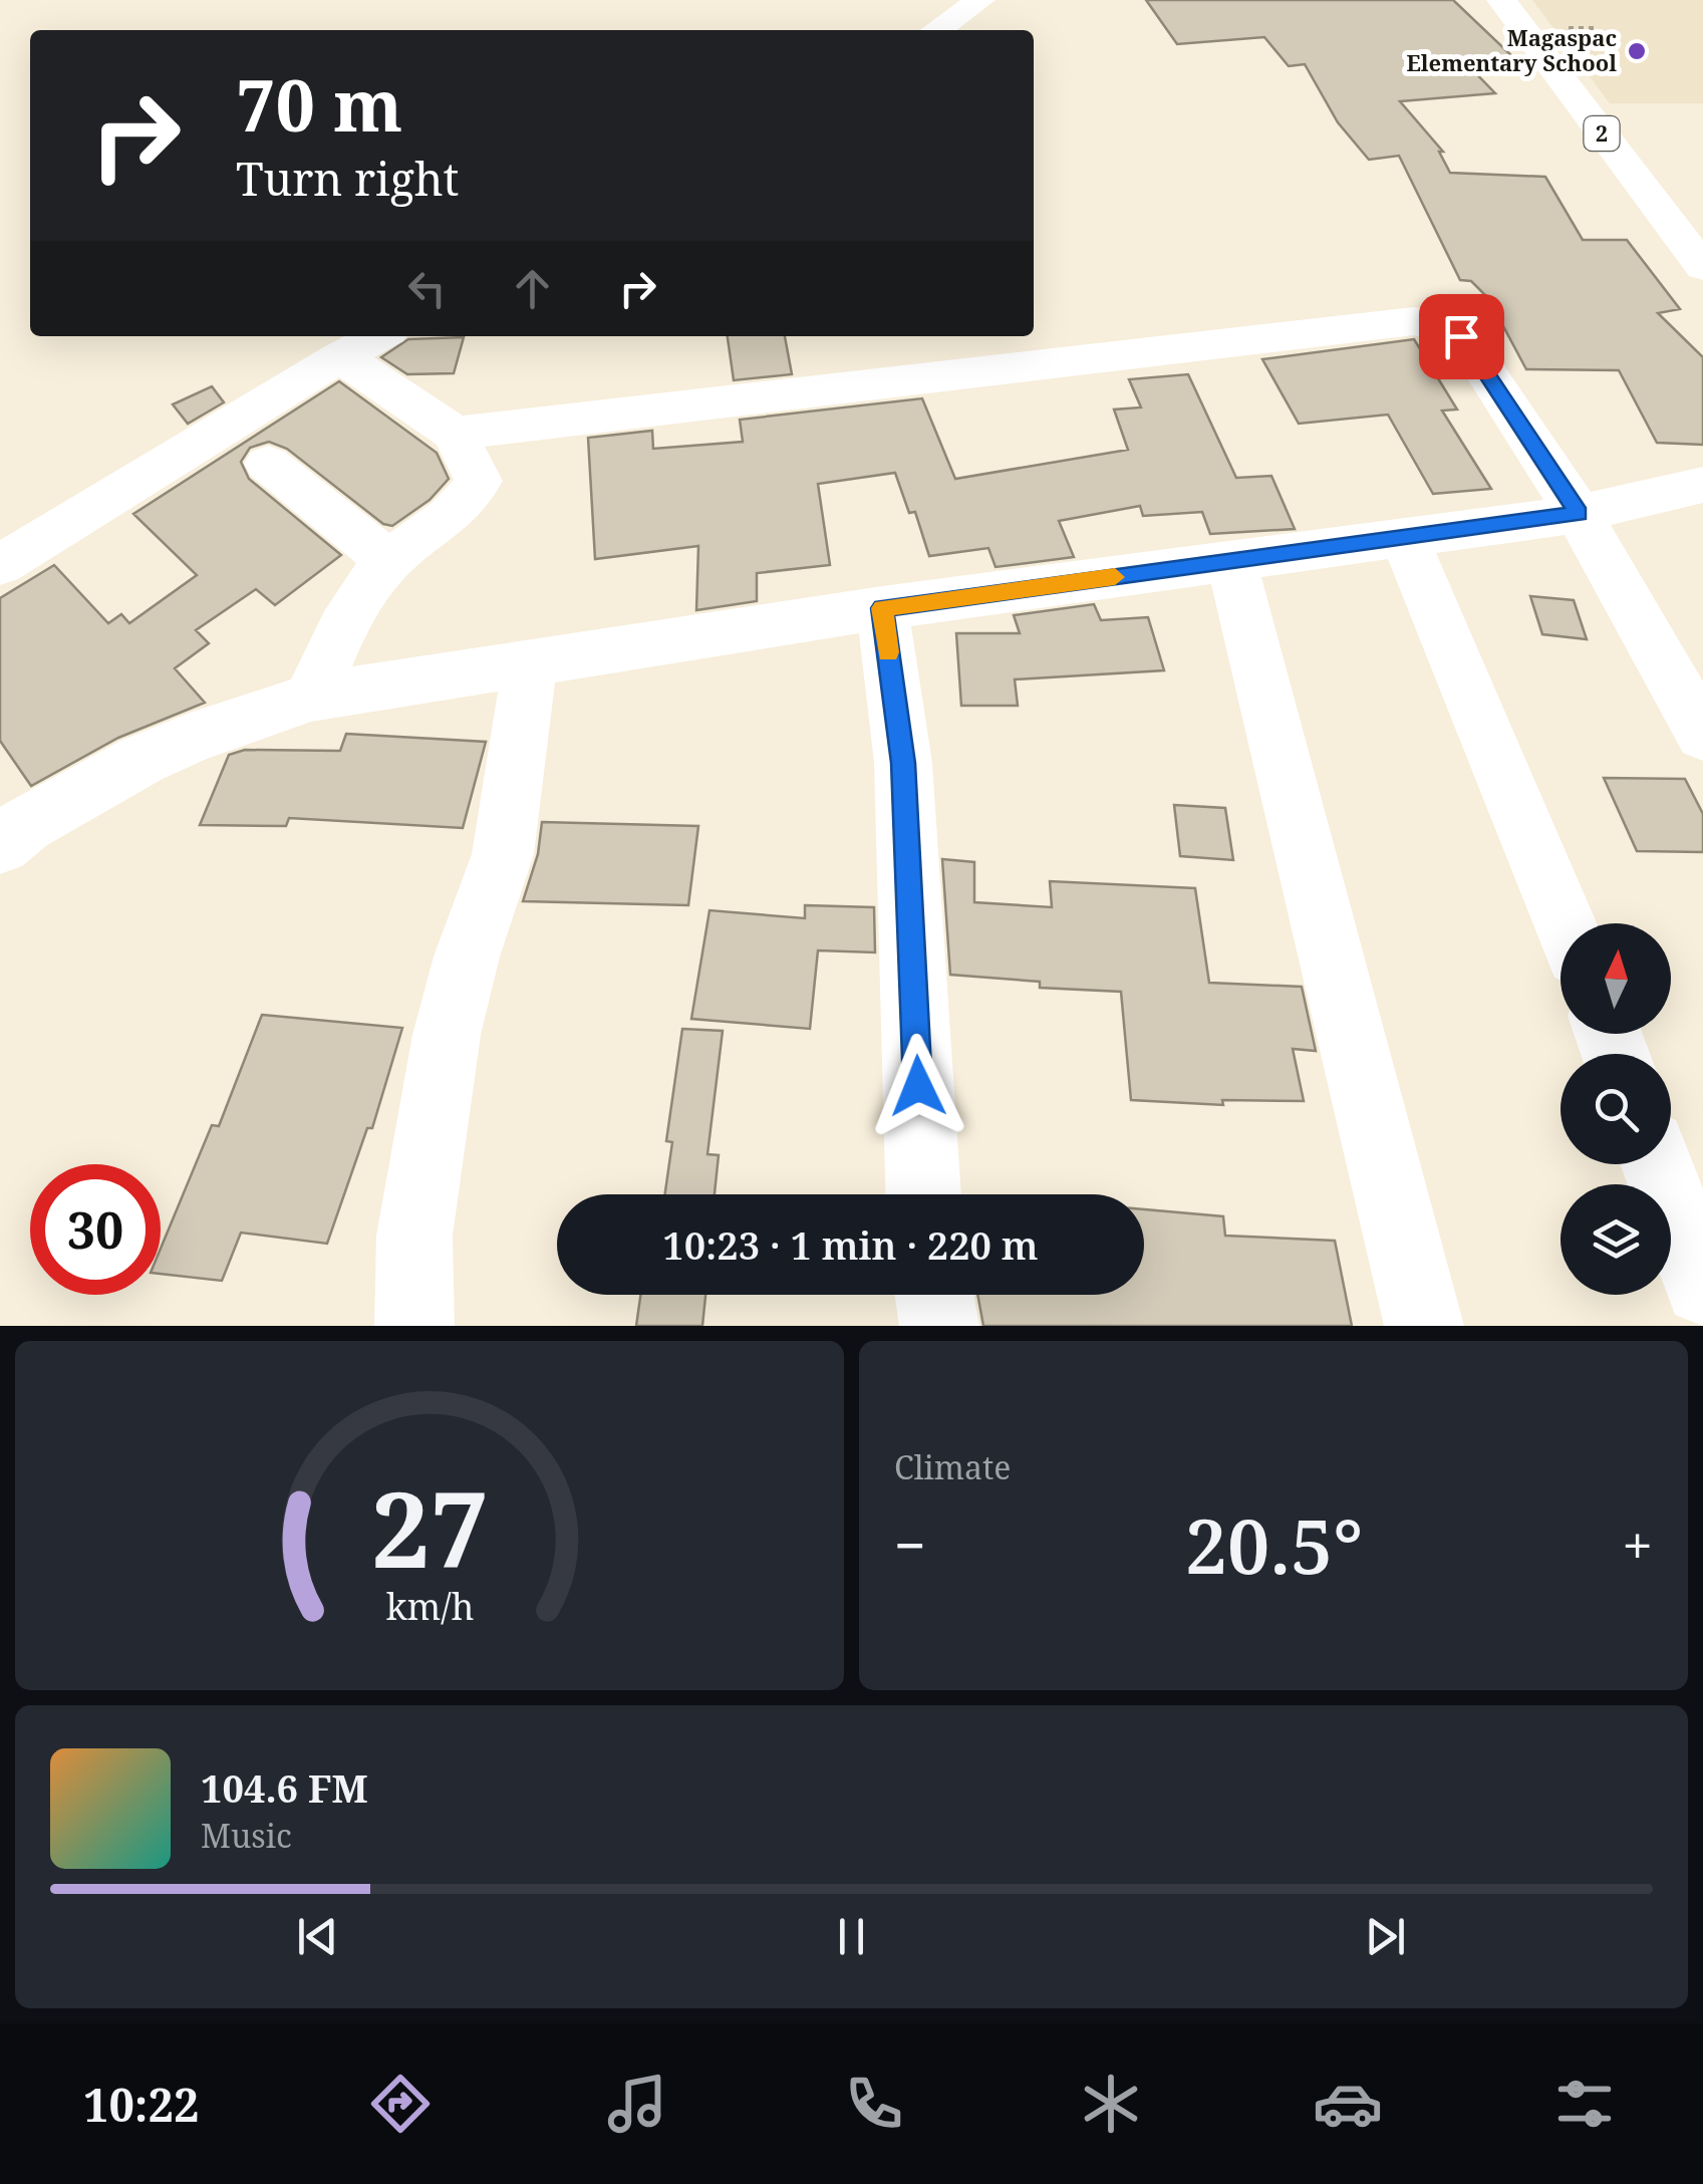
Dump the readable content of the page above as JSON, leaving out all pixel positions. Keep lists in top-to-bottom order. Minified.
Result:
{"streets":{"main road":["2"]},"places":["Magaspac Elementary School"],"north":"top","page":{"turn":["70 m","Turn right"],"limit":"30","trip":"10:23 · 1 min · 220 m","tile":"Climate","heat":["−","20.5°","+"],"song":["104.6 FM","Music"],"tabs":"10:22","gauge":["27","km/h"]}}
